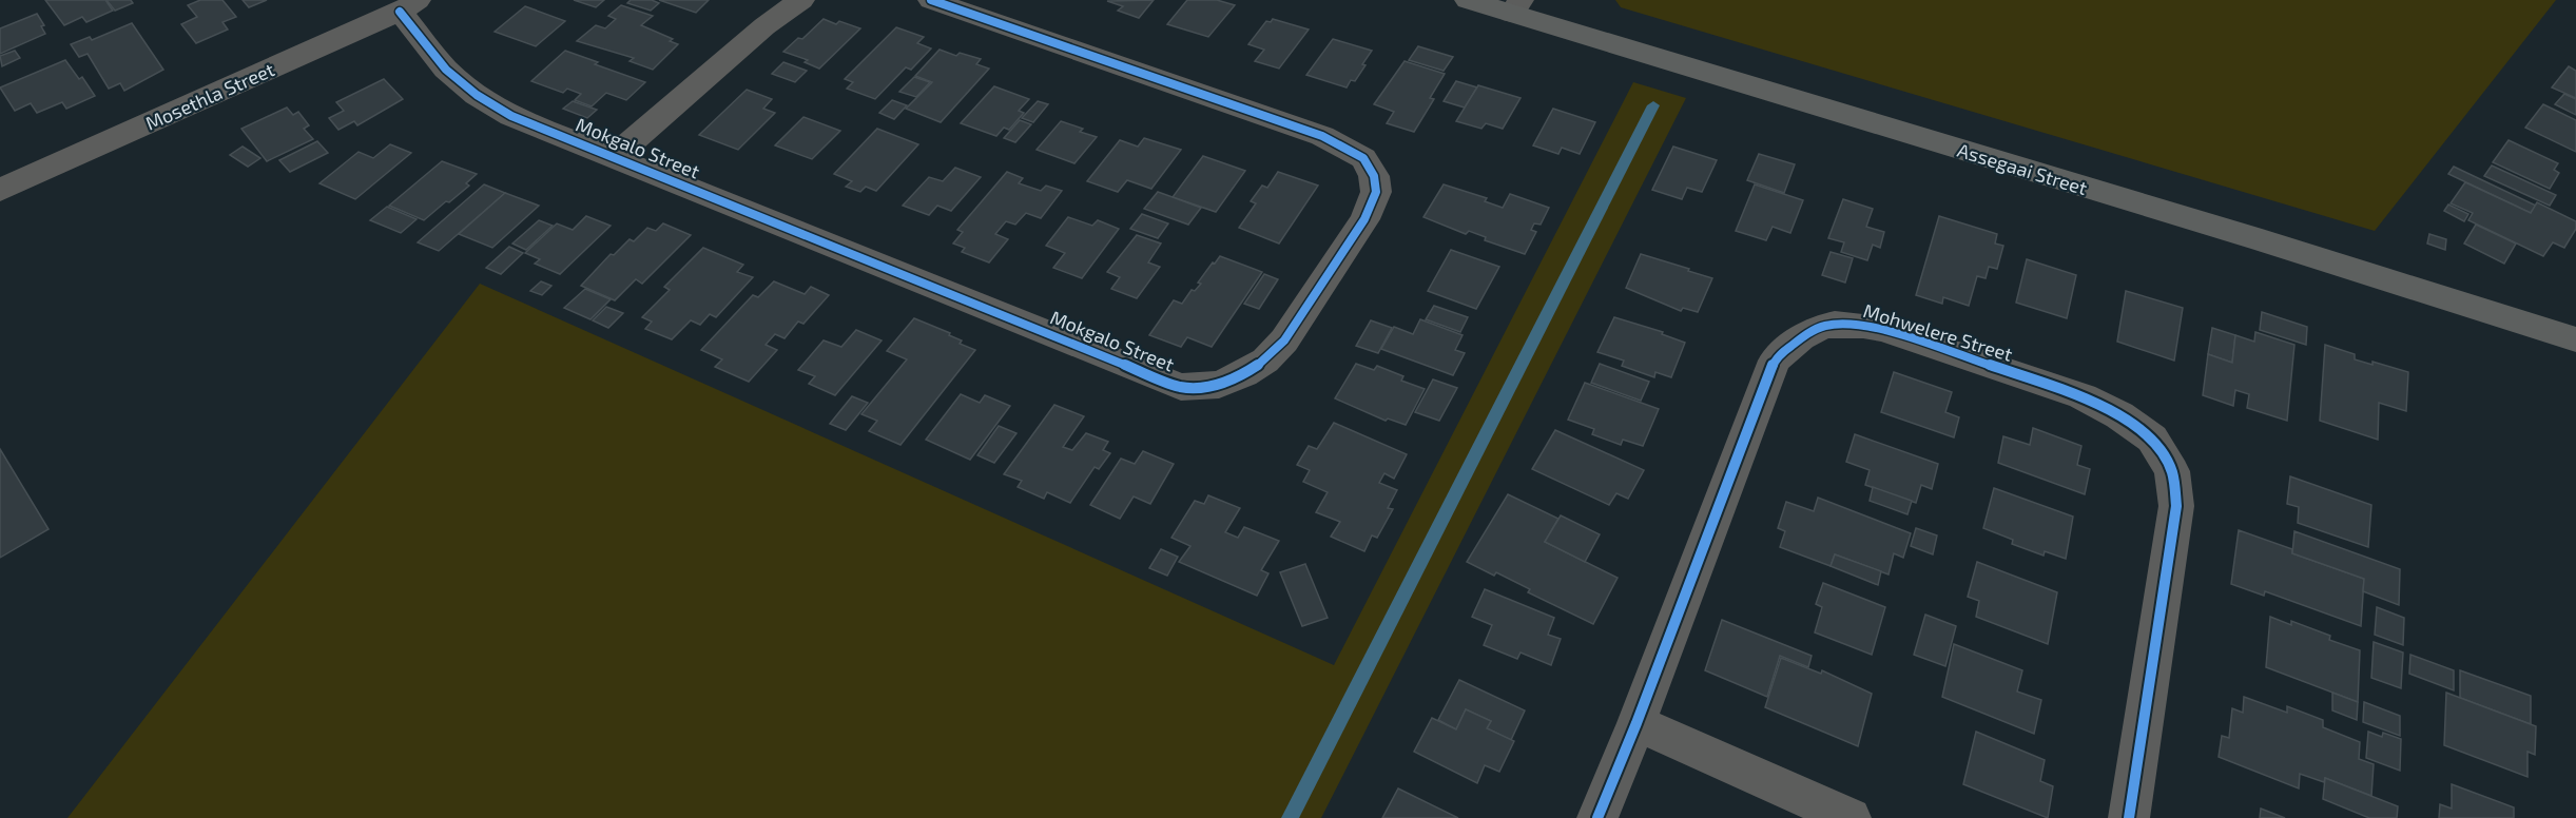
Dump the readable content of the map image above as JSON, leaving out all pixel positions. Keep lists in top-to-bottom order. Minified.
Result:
{"streets":{"street":["Mosethla Street","Mokgalo Street","Assegaai Street","Mohwelere Street"]},"crossings":[["Mosethla Street","Mokgalo Street"]]}
